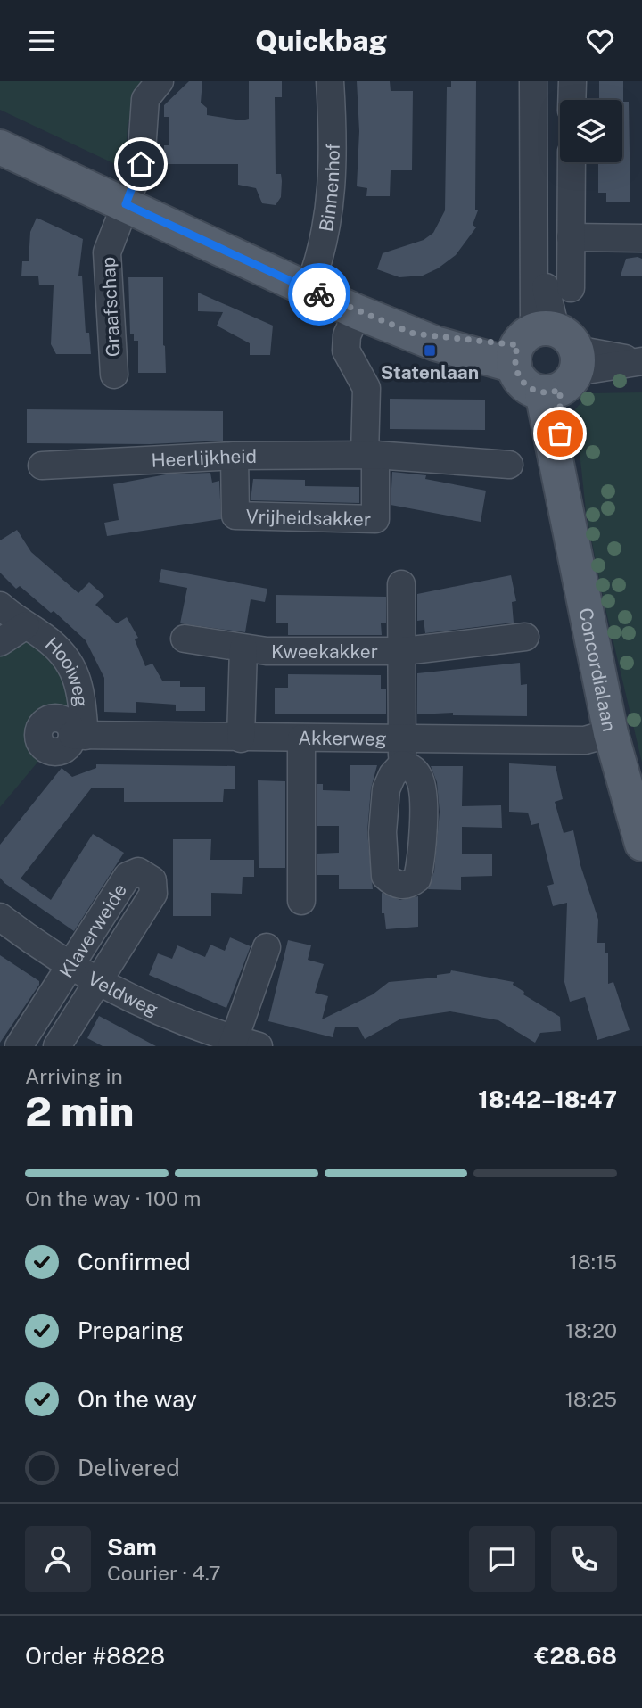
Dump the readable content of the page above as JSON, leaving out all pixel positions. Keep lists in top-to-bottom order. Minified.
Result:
{"streets":{"main road":["Concordialaan"],"street":["Binnenhof","Graafschap","Heerlijkheid","Vrijheidsakker","Kweekakker","Hooiweg","Akkerweg","Klaverweide","Veldweg"]},"crossings":[["Heerlijkheid","Vrijheidsakker"],["Kweekakker","Akkerweg"],["Concordialaan","Akkerweg"],["Hooiweg","Akkerweg"],["Klaverweide","Veldweg"]],"places":{"transit":["Statenlaan"]},"page":{"header":"Quickbag","heading":["2 min","Arriving in","18:42–18:47"],"panel":["Sam","Courier · 4.7","Order #8828","€28.68"],"bar":"On the way · 100 m","list":[["Confirmed","18:15"],["Preparing","18:20"],["On the way","18:25"],"Delivered"]}}
